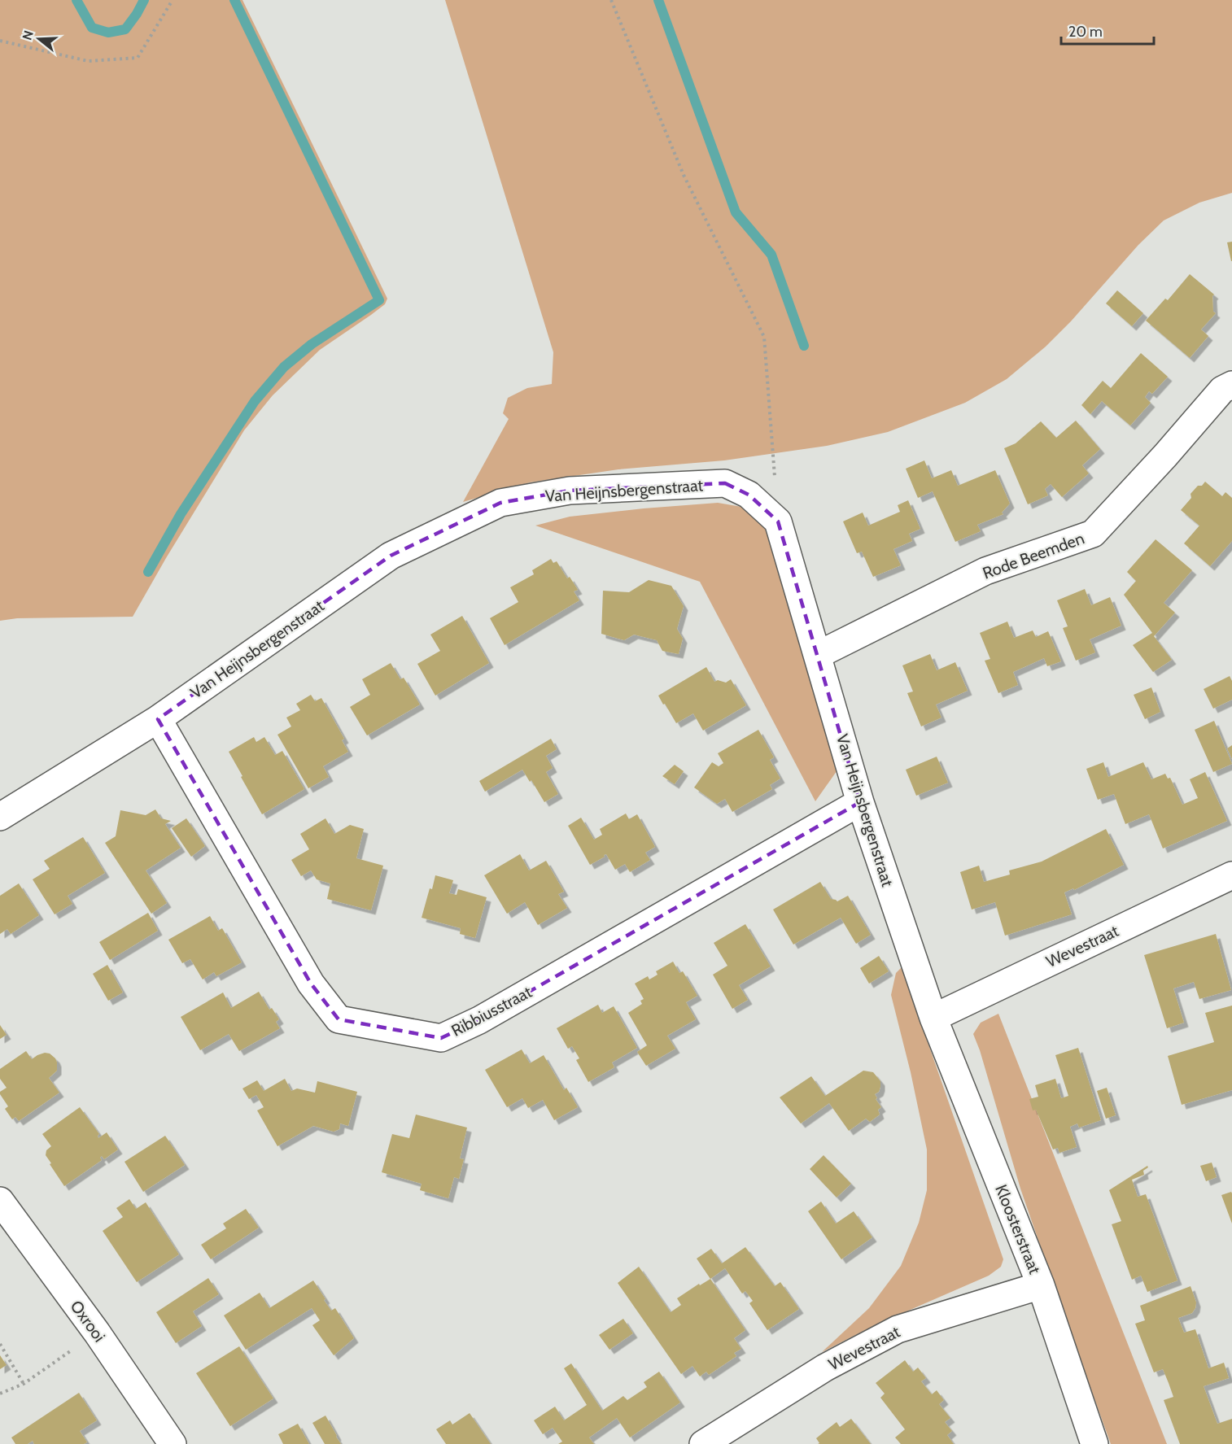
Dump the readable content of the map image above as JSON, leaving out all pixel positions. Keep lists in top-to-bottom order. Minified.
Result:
{"streets":{"street":["Van Heijnsbergenstraat","Rode Beemden","Wevestraat","Ribbiusstraat","Kloosterstraat","Oxrooi"]},"crossings":[["Van Heijnsbergenstraat","Rode Beemden"],["Van Heijnsbergenstraat","Wevestraat"],["Van Heijnsbergenstraat","Ribbiusstraat"],["Van Heijnsbergenstraat","Kloosterstraat"],["Wevestraat","Kloosterstraat"]],"scale_bar":"20 m","north":"left"}
